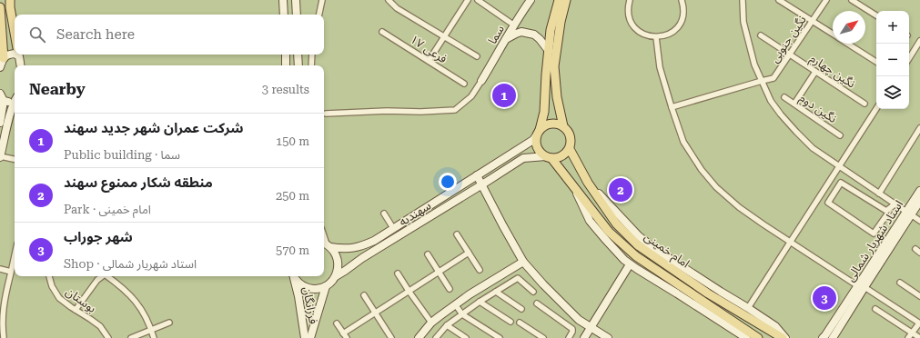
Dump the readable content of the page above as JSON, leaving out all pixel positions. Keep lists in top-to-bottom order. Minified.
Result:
{"streets":{"main road":["امام خمینی"],"street":["سما","نگین جنوبی","فرعی ۱۷","نگین چهارم","نگین دوم","سهندیه","استاد شهریار شمالی","بوستان","فرزانگان"]},"crossings":[["نگین جنوبی","نگین چهارم"],["سهندیه","امام خمینی"]],"north":"top right","page":{"map_buttons":["+","−"],"search":"Search here","heading":["Nearby","3 results"],"pins":["1","2","3"],"list":[{"mark":"1","name":"شرکت عمران شهر جدید سهند","note":"Public building · سما","value":"150 m"},{"mark":"2","name":"منطقه شکار ممنوع سهند","note":"Park · امام خمینی","value":"250 m"},{"mark":"3","name":"شهر جوراب","note":"Shop · استاد شهریار شمالی","value":"570 m"}]}}
